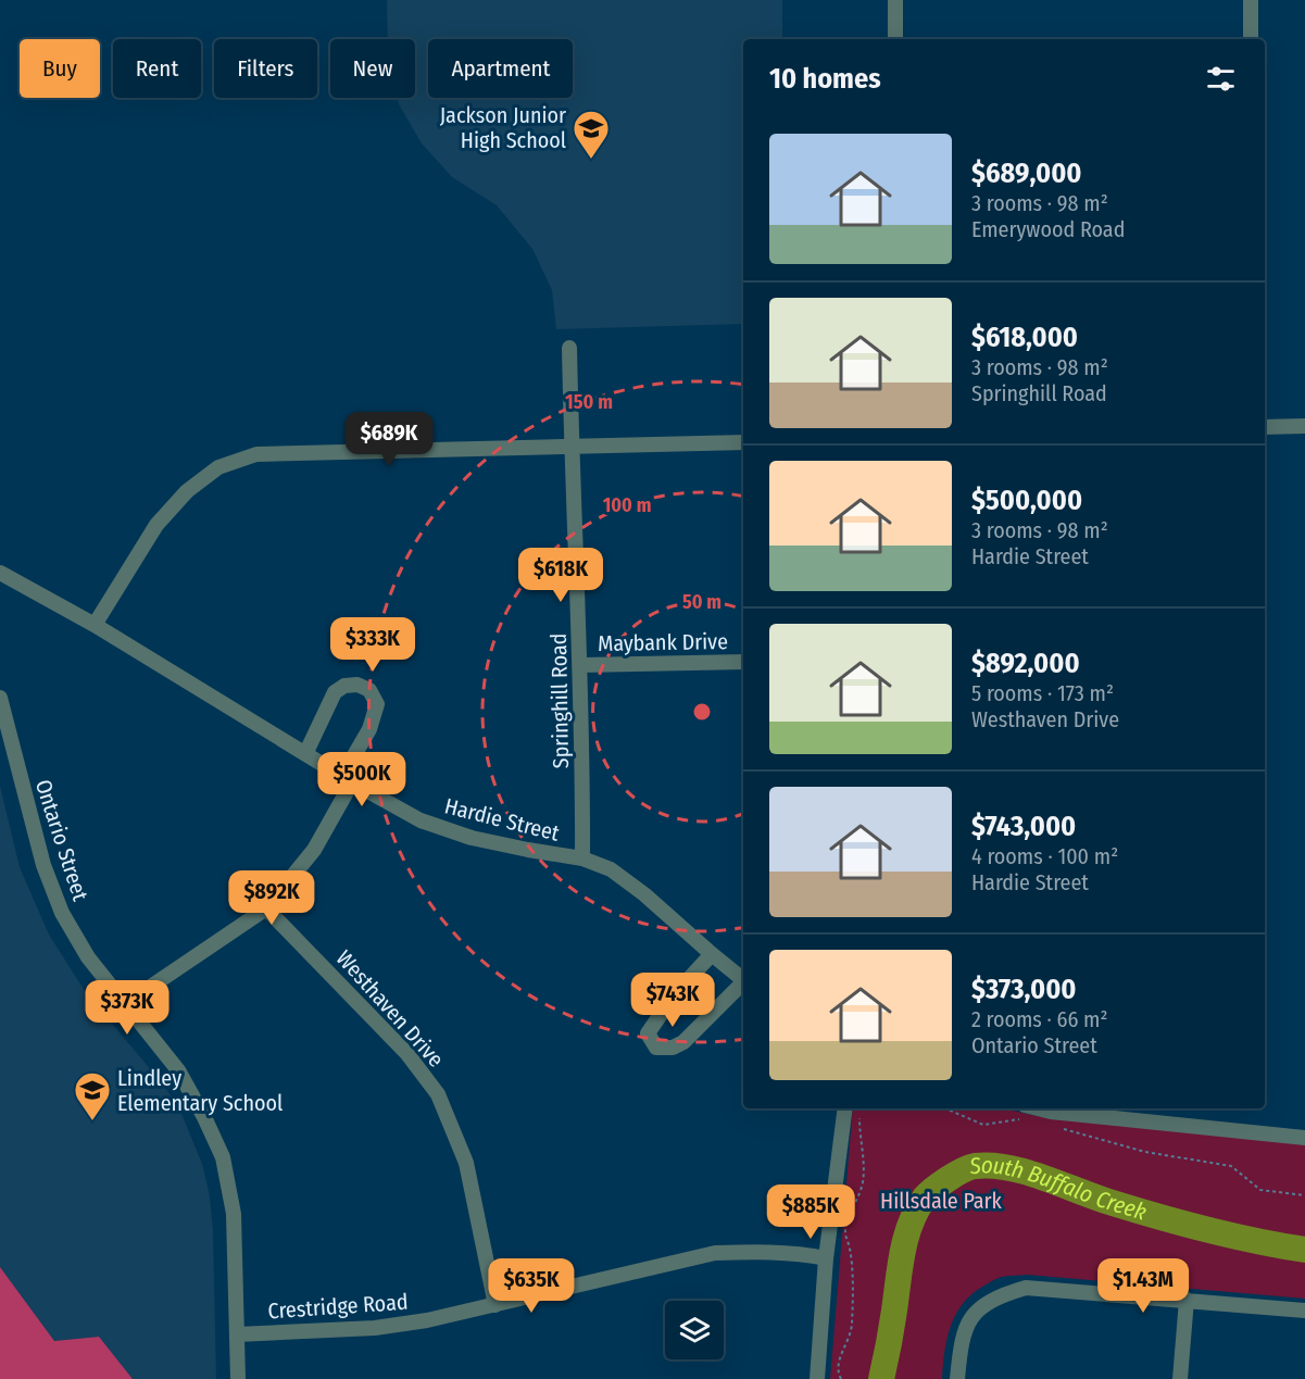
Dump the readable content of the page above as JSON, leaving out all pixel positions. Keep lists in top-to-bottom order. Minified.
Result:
{"streets":{"street":["Maybank Drive","Springhill Road","Hardie Street","Ontario Street","Westhaven Drive","Crestridge Road"]},"crossings":[["Maybank Drive","Springhill Road"],["Springhill Road","Hardie Street"],["Ontario Street","Crestridge Road"],["Westhaven Drive","Crestridge Road"]],"water":["South Buffalo Creek"],"parks":["Hillsdale Park"],"places":{"school or university":["Jackson Junior High School","Lindley Elementary School"]},"page":{"chip":["Buy","Rent","Filters","New","Apartment"],"heading":"10 homes","list":[{"name":"$689,000","note":"3 rooms · 98 m² · Emerywood Road"},{"name":"$618,000","note":"3 rooms · 98 m² · Springhill Road"},{"name":"$500,000","note":"3 rooms · 98 m² · Hardie Street"},{"name":"$892,000","note":"5 rooms · 173 m² · Westhaven Drive"},{"name":"$743,000","note":"4 rooms · 100 m² · Hardie Street"},{"name":"$373,000","note":"2 rooms · 66 m² · Ontario Street"}],"price":["$689K","$618K","$333K","$500K","$892K","$743K","$373K","$885K","$635K","$1.43M"]},"rings":["150 m","100 m","50 m"]}
